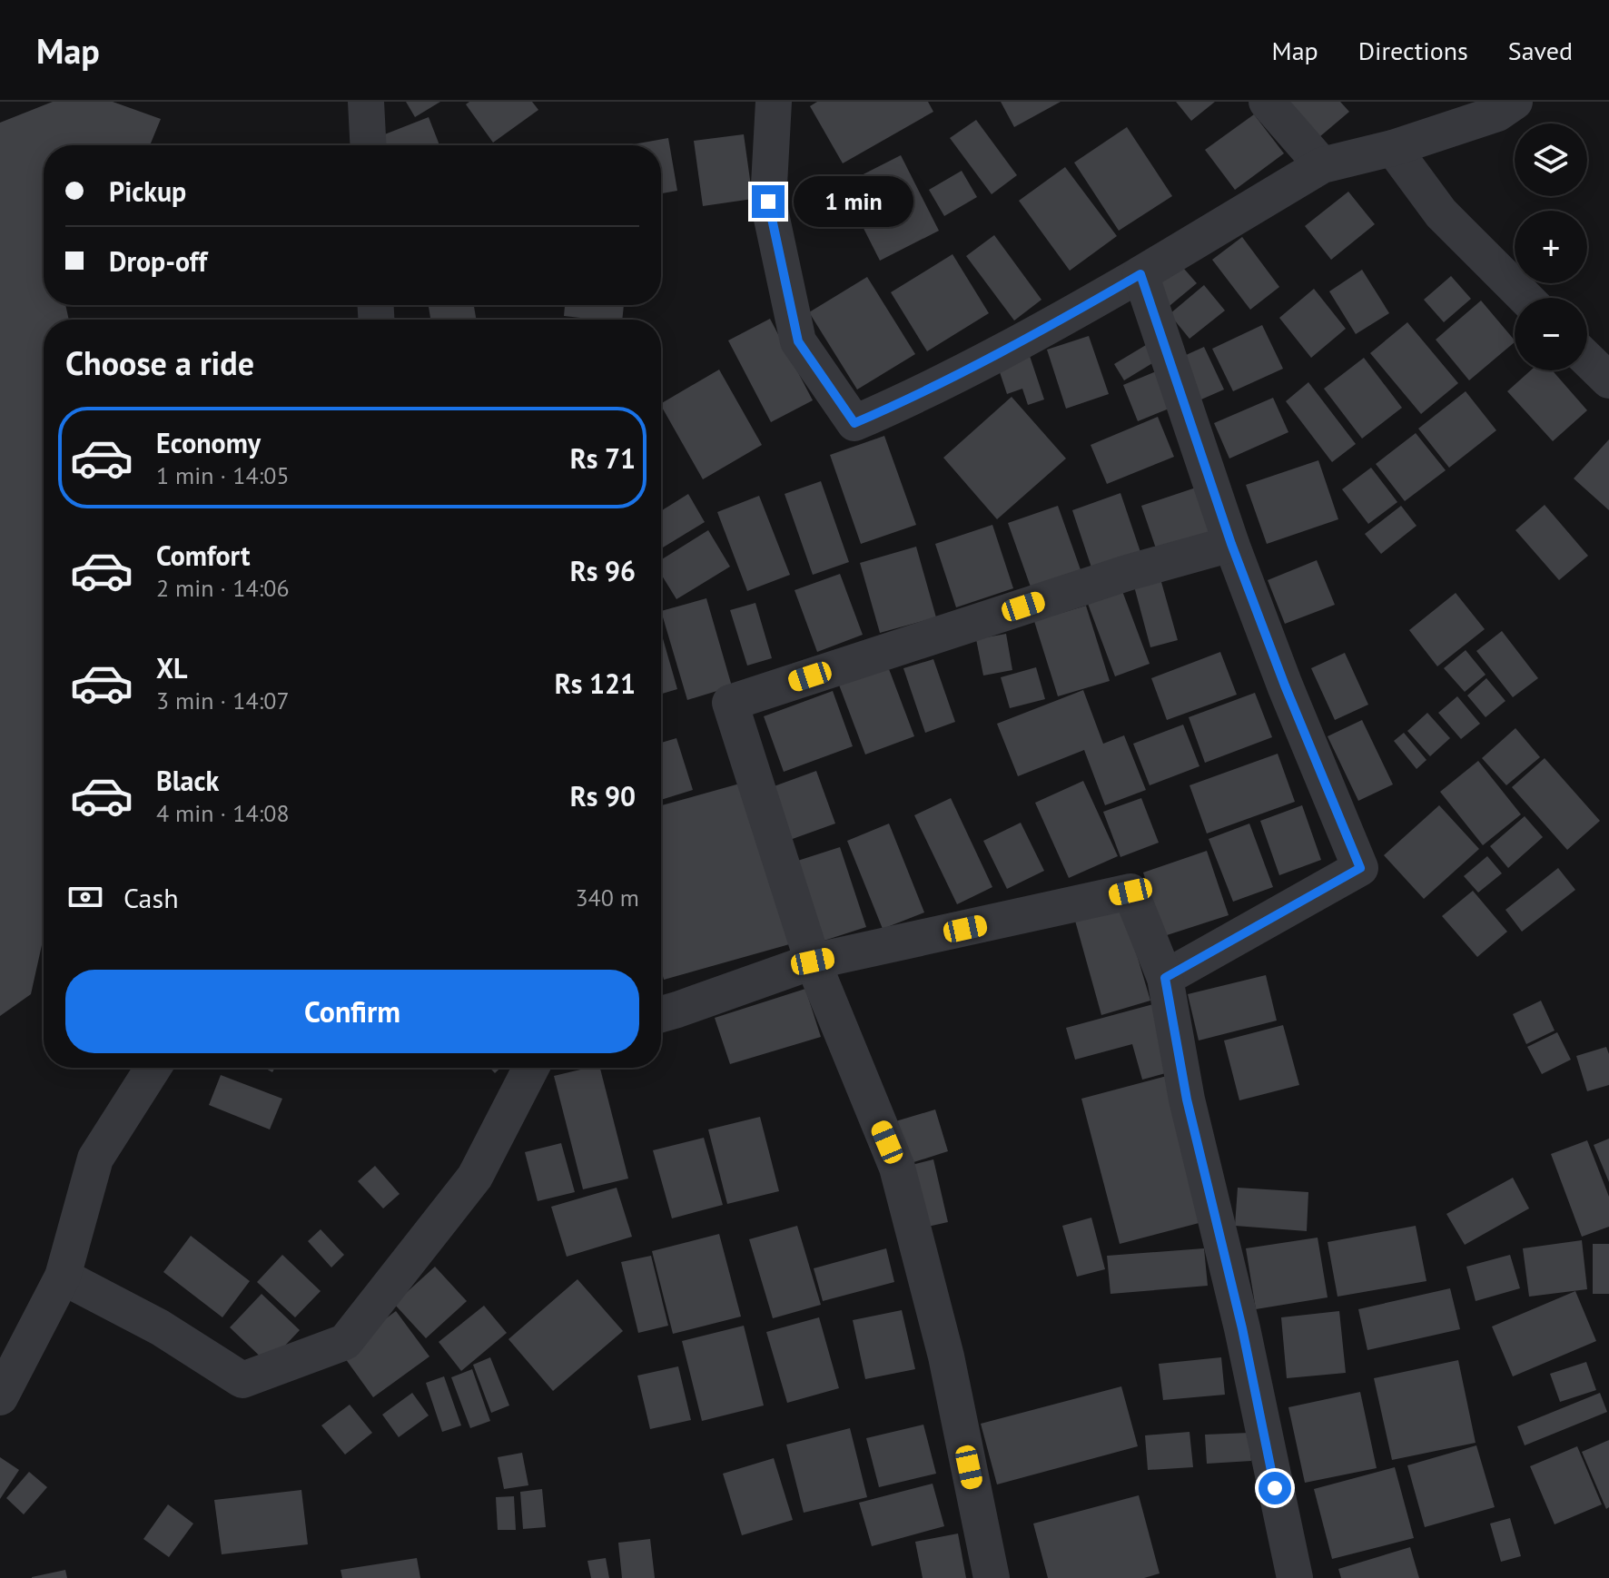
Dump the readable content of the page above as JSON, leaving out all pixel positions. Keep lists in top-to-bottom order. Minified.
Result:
{"page":{"header":"Map","nav":["Map","Directions","Saved"],"map_buttons":["+","−"],"banner":["Pickup","Drop-off"],"bubble":"1 min","heading":"Choose a ride","list":[{"name":"Economy","note":"1 min · 14:05","value":"Rs 71"},{"name":"Comfort","note":"2 min · 14:06","value":"Rs 96"},{"name":"XL","note":"3 min · 14:07","value":"Rs 121"},{"name":"Black","note":"4 min · 14:08","value":"Rs 90"}],"pay":["Cash","340 m"],"buttons":"Confirm"}}
